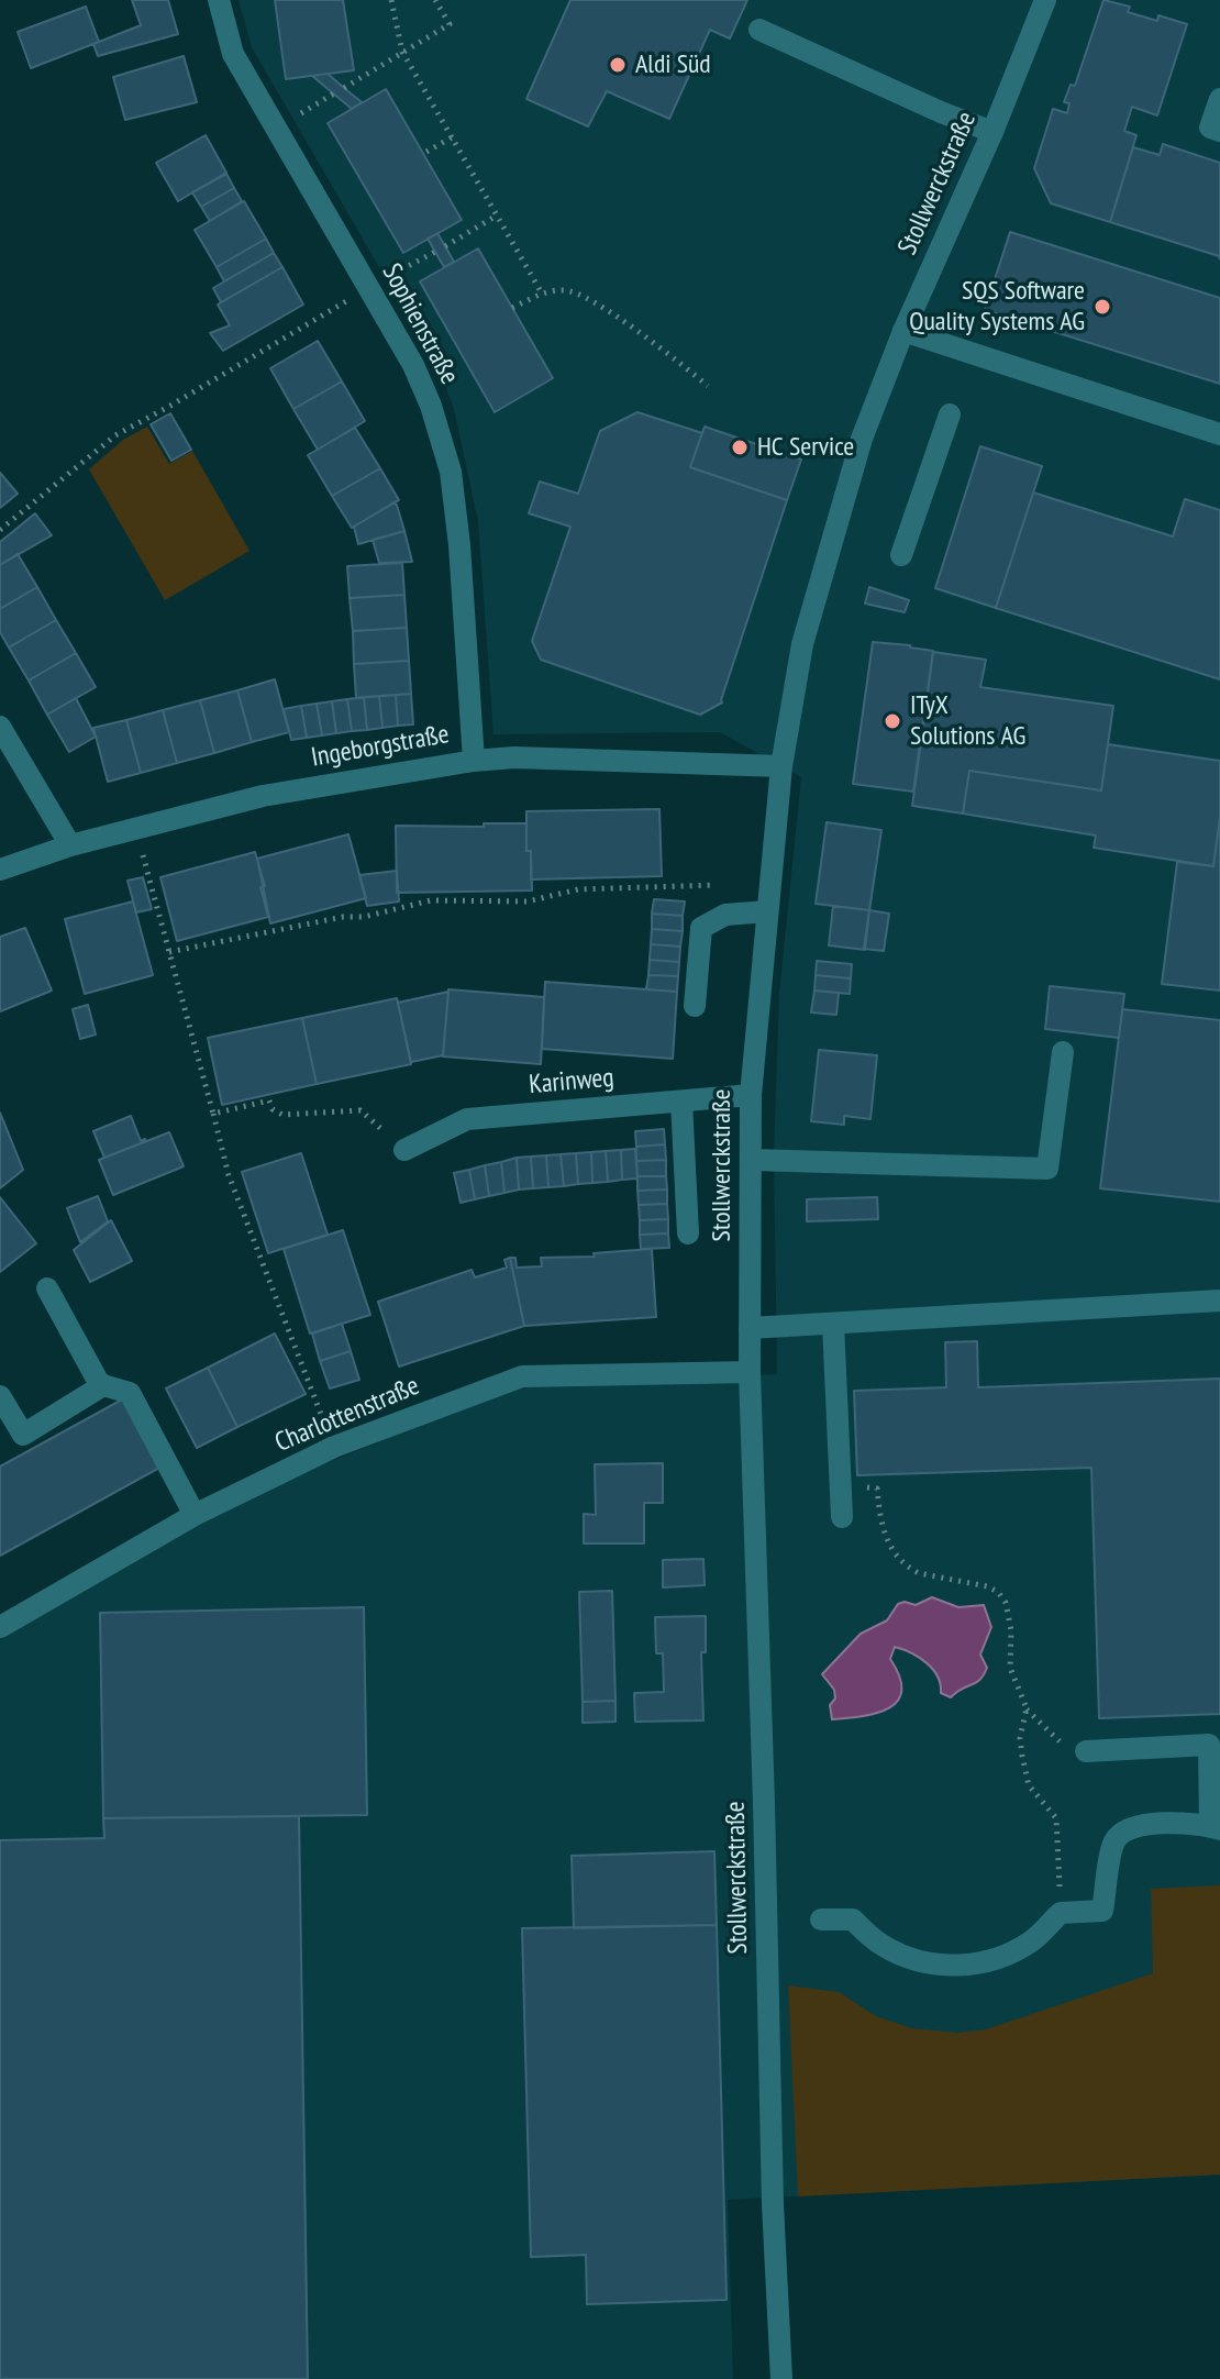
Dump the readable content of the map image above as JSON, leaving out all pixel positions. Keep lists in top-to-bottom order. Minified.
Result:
{"streets":{"street":["Stollwerckstraße","Sophienstraße","Ingeborgstraße","Karinweg","Charlottenstraße"]},"crossings":[["Stollwerckstraße","Ingeborgstraße"],["Stollwerckstraße","Karinweg"],["Stollwerckstraße","Charlottenstraße"],["Sophienstraße","Ingeborgstraße"]],"places":["Aldi Süd","SQS Software Quality Systems AG","HC Service","ITyX Solutions AG"]}
